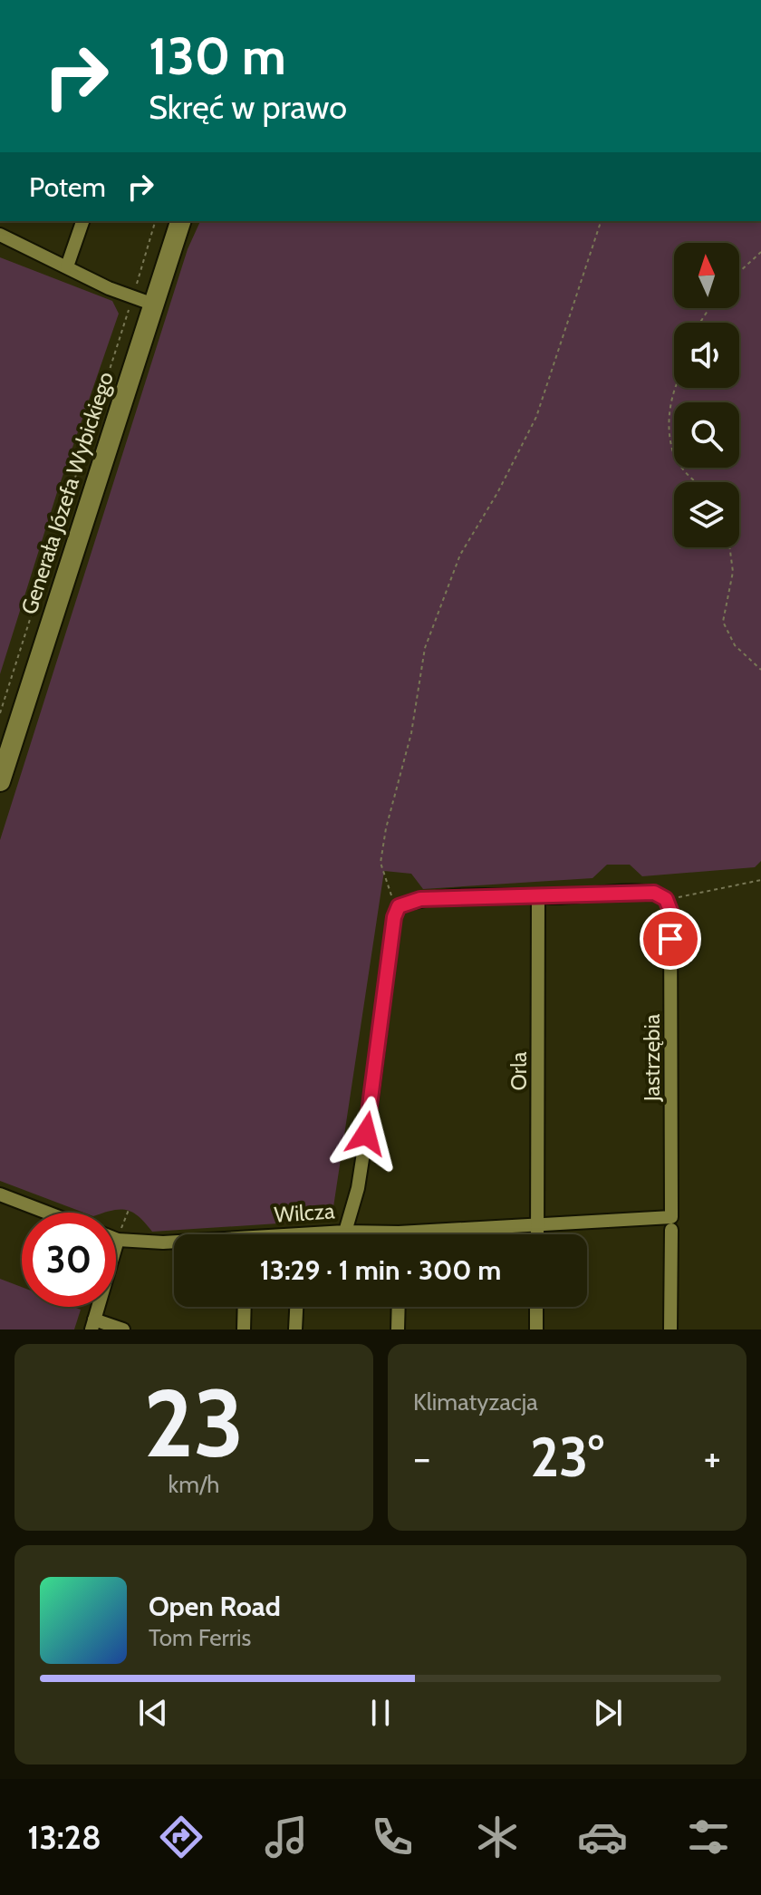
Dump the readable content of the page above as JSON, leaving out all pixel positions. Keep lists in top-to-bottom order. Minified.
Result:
{"streets":{"main road":["Generała Józefa Wybickiego"],"street":["Jastrzębia","Orla","Wilcza"]},"north":"top","page":{"turn":["130 m","Skręć w prawo"],"then":"Potem","limit":"30","trip":"13:29 · 1 min · 300 m","tile":[["23","km/h"],"Klimatyzacja"],"heat":["−","23°","+"],"song":["Open Road","Tom Ferris"],"tabs":"13:28"}}
